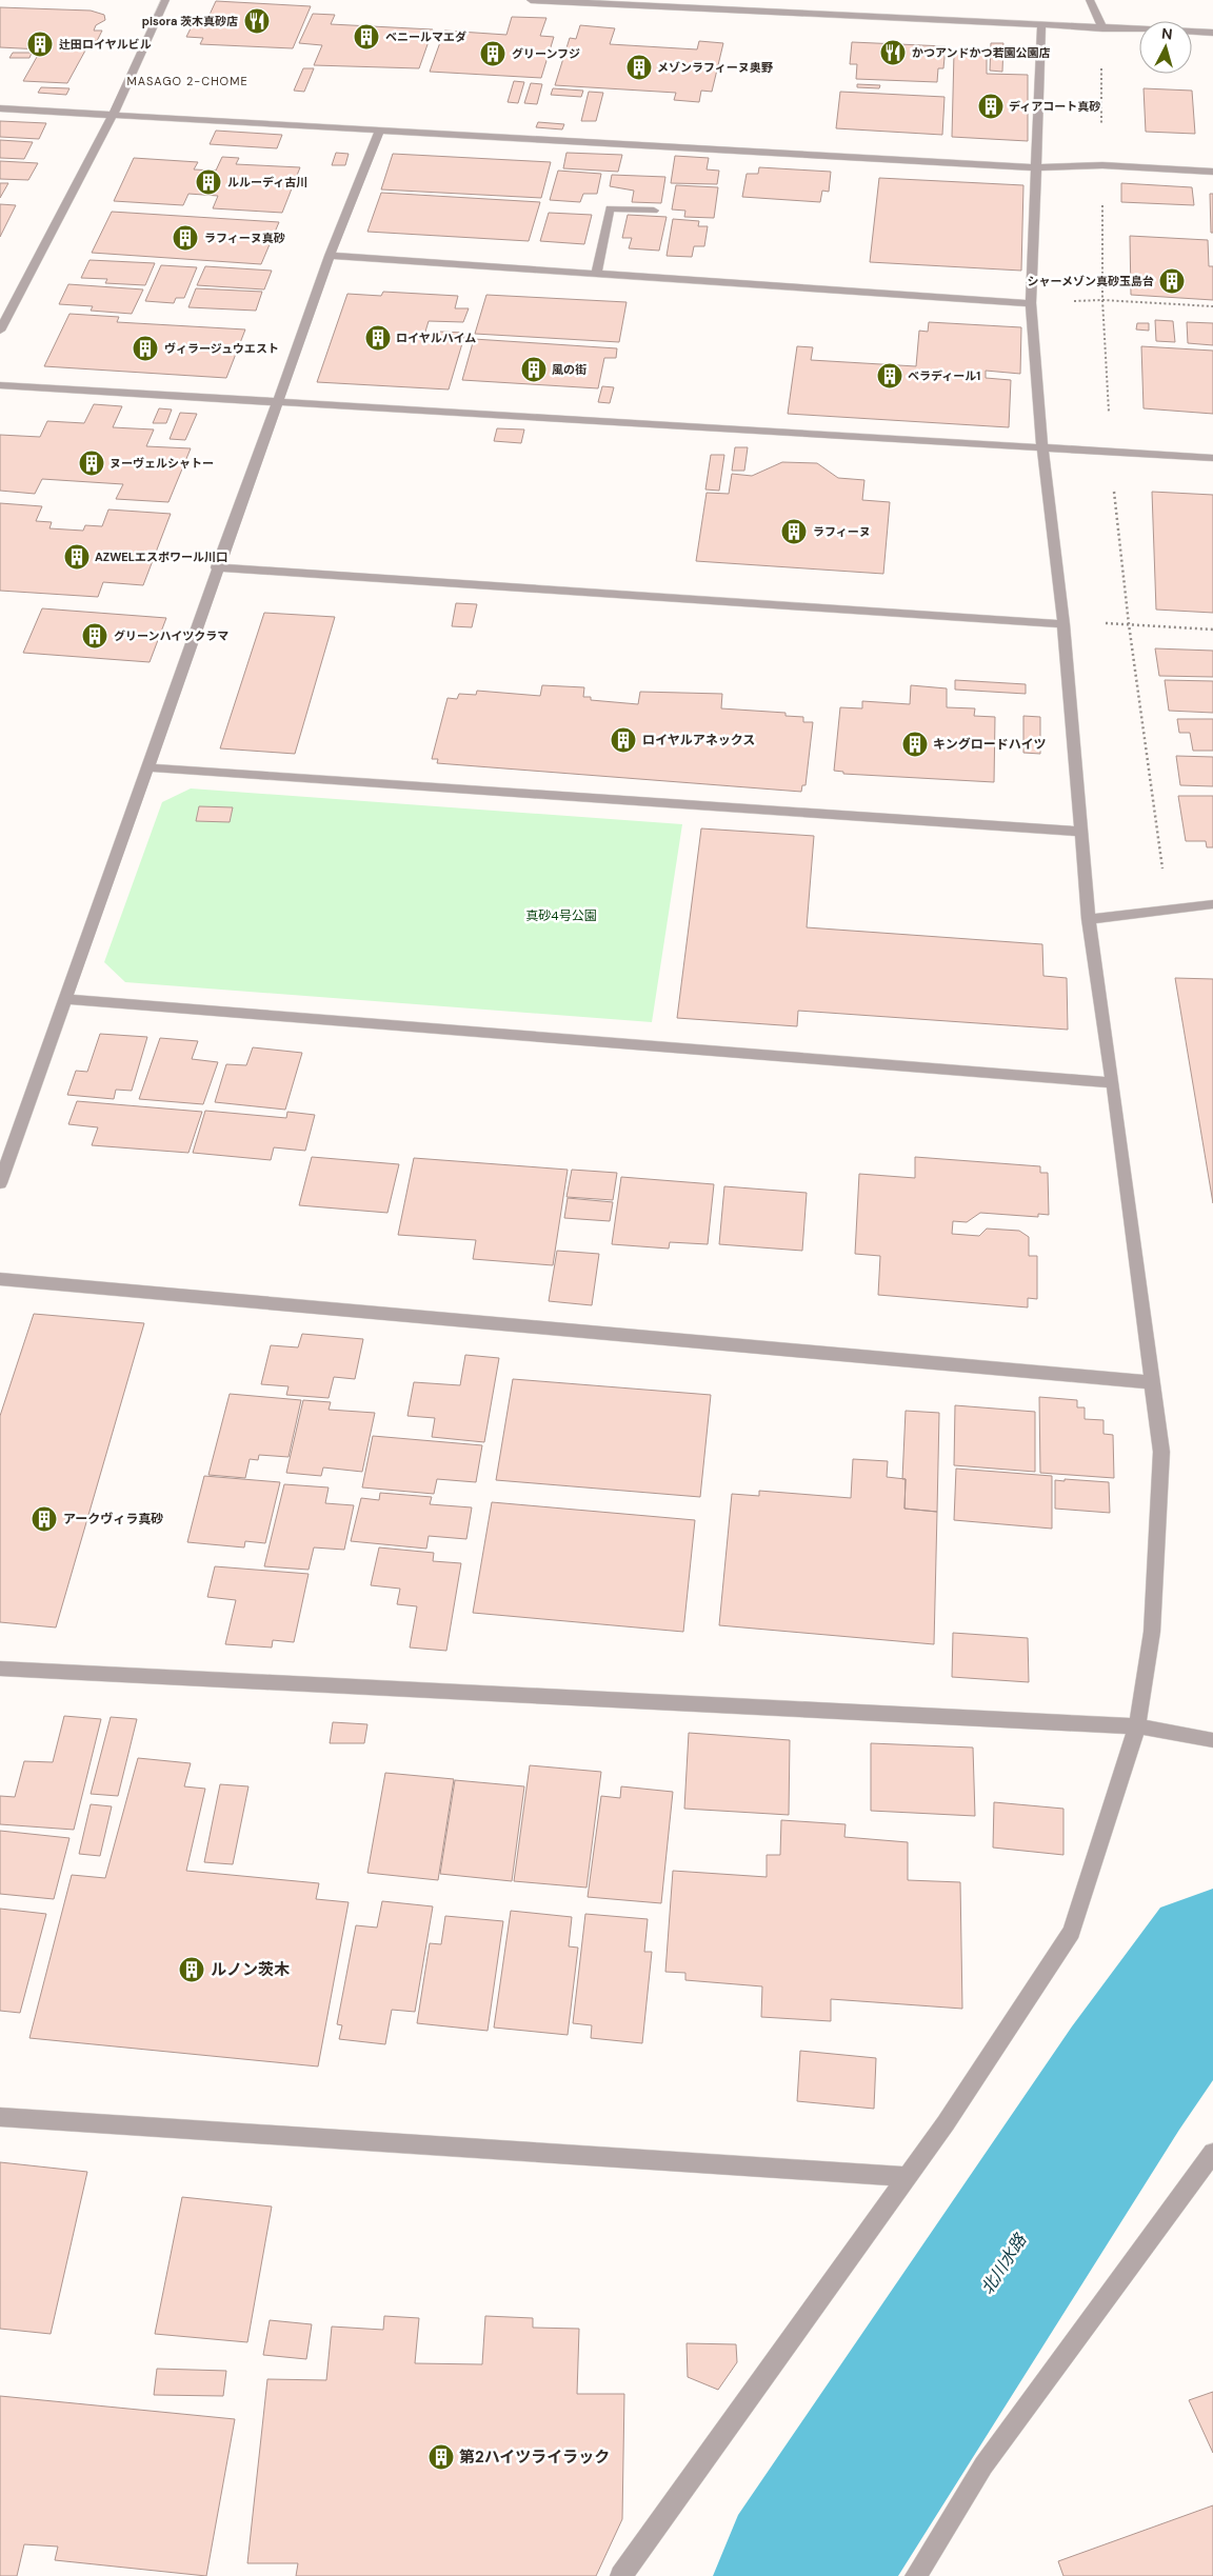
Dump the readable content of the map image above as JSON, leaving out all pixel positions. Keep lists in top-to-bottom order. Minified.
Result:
{"districts":["MASAGO 2-CHOME"],"water":["北川水路"],"parks":["真砂4号公園"],"places":{"restaurant":["pisora 茨木真砂店","かつアンドかつ若園公園店"],"building":["ベニールマエダ","辻田ロイヤルビル","グリーンフジ","メゾンラフィーヌ奥野","ディアコート真砂","ルルーディ古川","ラフィーヌ真砂","シャーメゾン真砂玉島台","ロイヤルハイム","ヴィラージュウエスト","風の街","ベラディール1","ヌーヴェルシャトー","ラフィーヌ","AZWELエスポワール川口","グリーンハイツクラマ","ロイヤルアネックス","キングロードハイツ","アークヴィラ真砂","ルノン茨木","第2ハイツライラック"]},"north":"top"}
